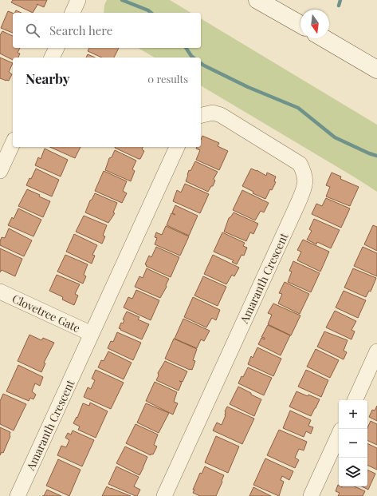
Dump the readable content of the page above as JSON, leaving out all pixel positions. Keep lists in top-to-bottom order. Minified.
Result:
{"streets":{"street":["Amaranth Crescent","Clovetree Gate"]},"crossings":[["Amaranth Crescent","Clovetree Gate"]],"north":"bottom","page":{"search":"Search here","heading":["Nearby","0 results"],"map_buttons":["+","−"]}}
